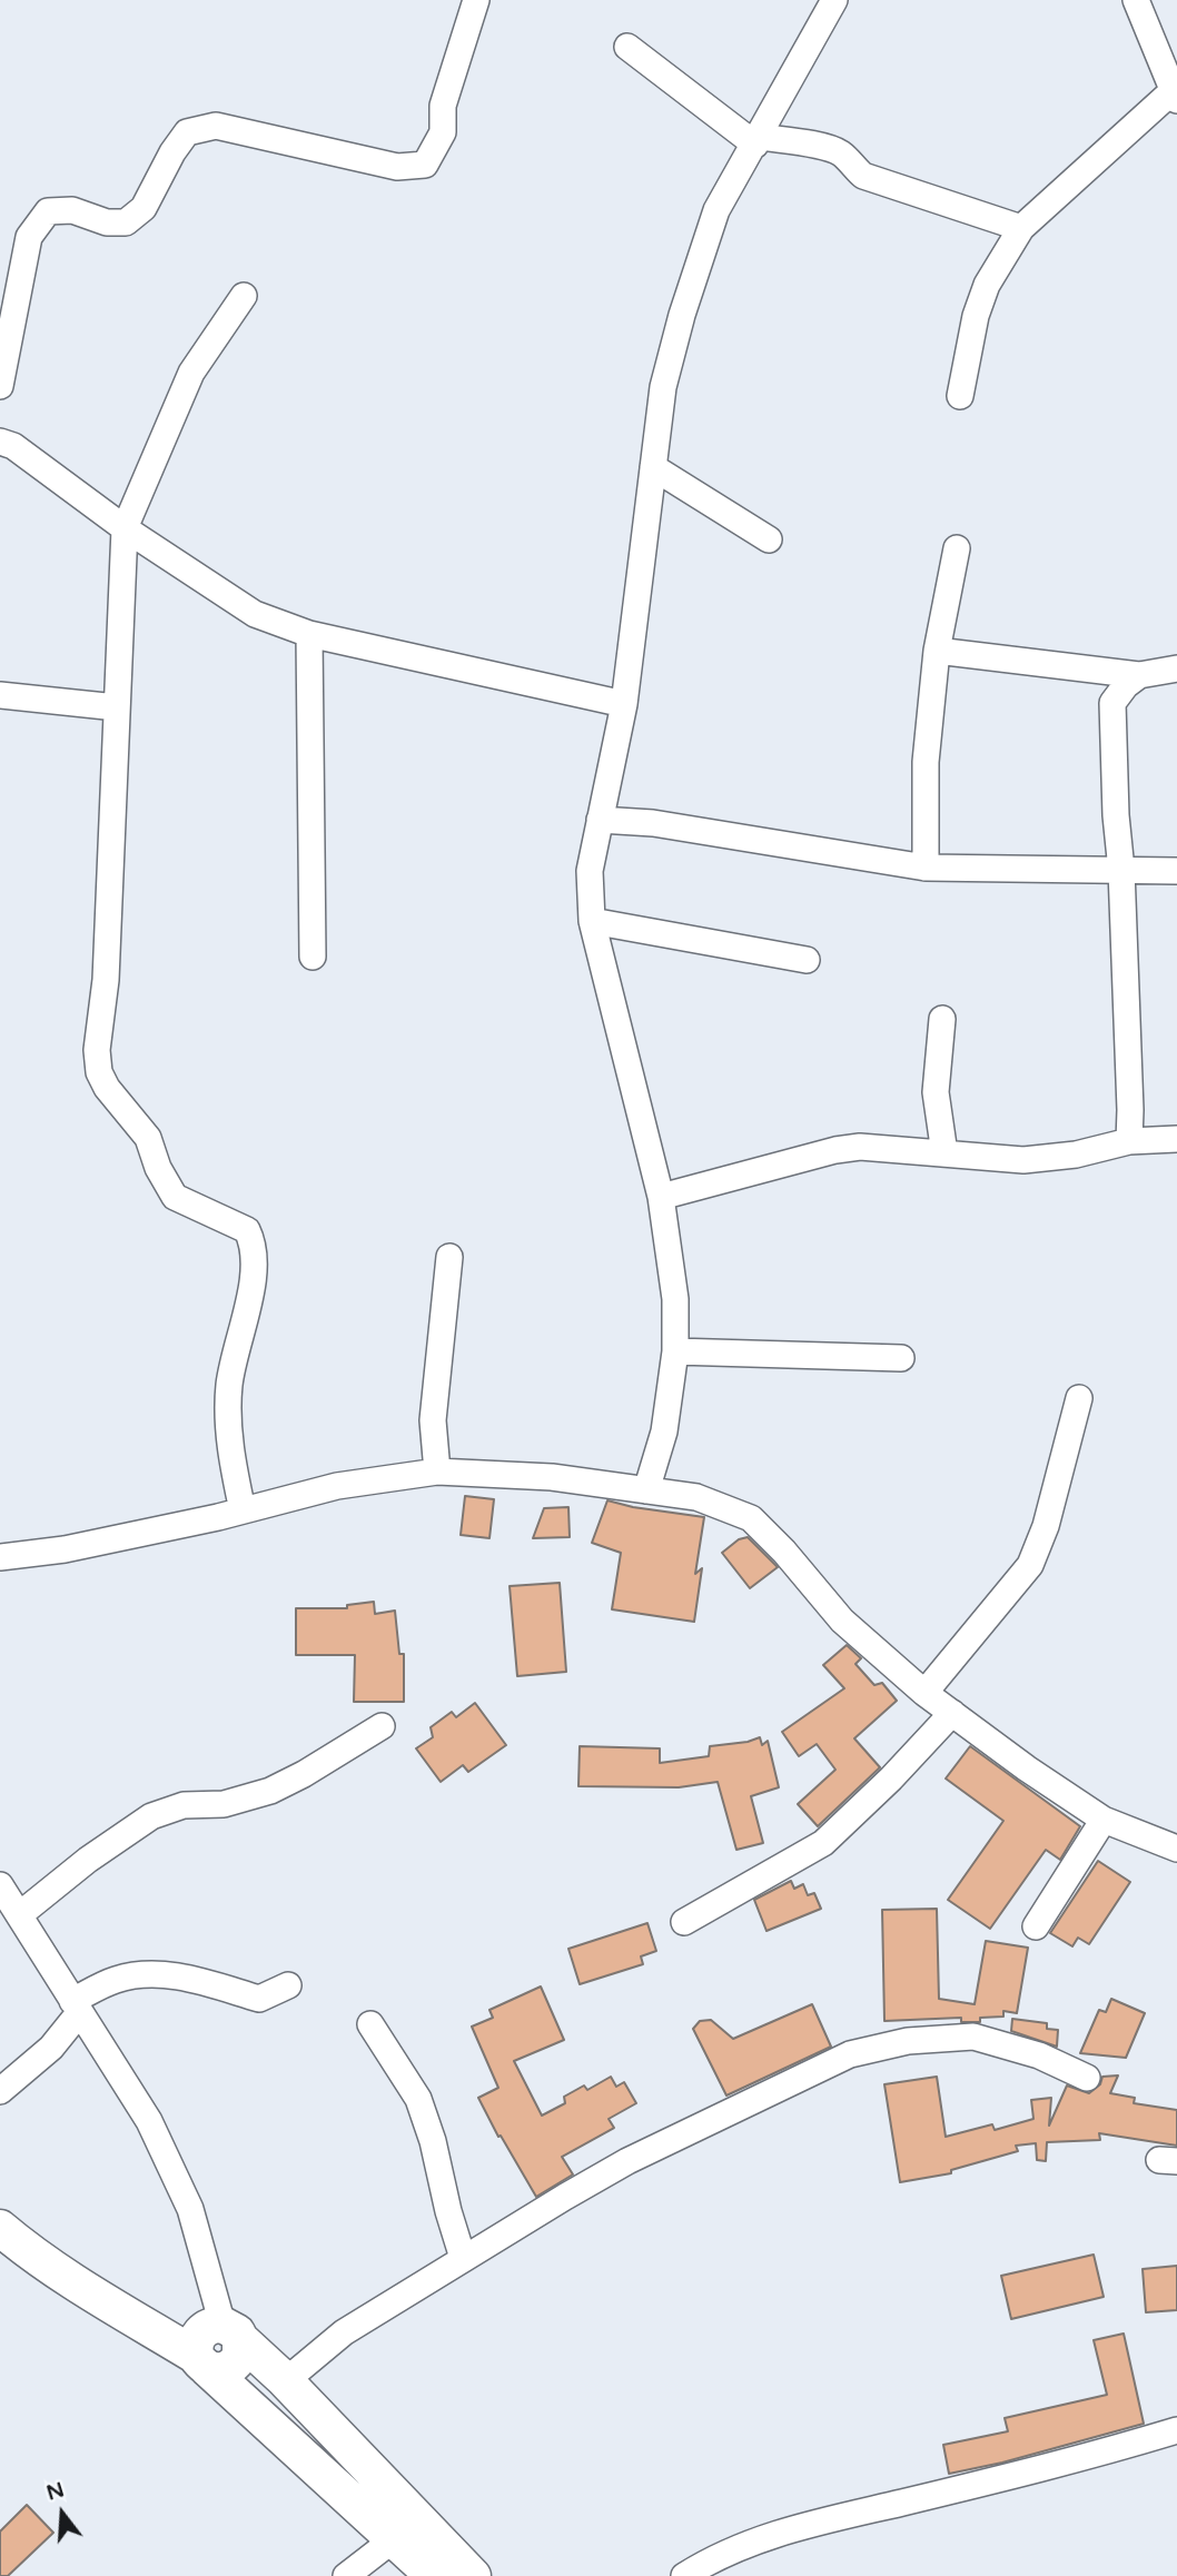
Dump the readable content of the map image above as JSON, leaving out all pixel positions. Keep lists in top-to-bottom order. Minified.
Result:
{"north":"top"}
